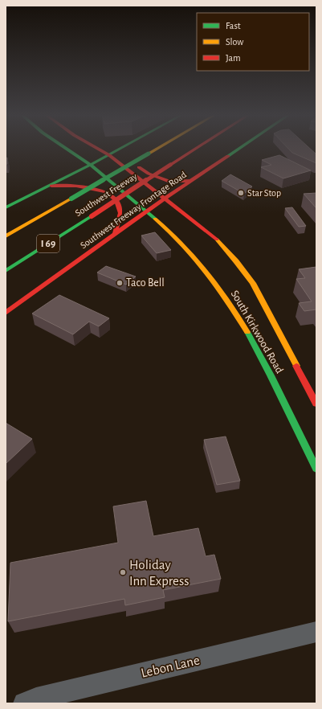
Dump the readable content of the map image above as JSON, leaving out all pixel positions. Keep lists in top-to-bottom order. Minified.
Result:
{"streets":{"main road":["Southwest Freeway","Southwest Freeway Frontage Road","I 69","South Kirkwood Road"],"street":["Lebon Lane"]},"crossings":[["Southwest Freeway Frontage Road","South Kirkwood Road"]],"places":["Star Stop","Taco Bell","Holiday Inn Express"],"legend":["Fast","Slow","Jam"]}
